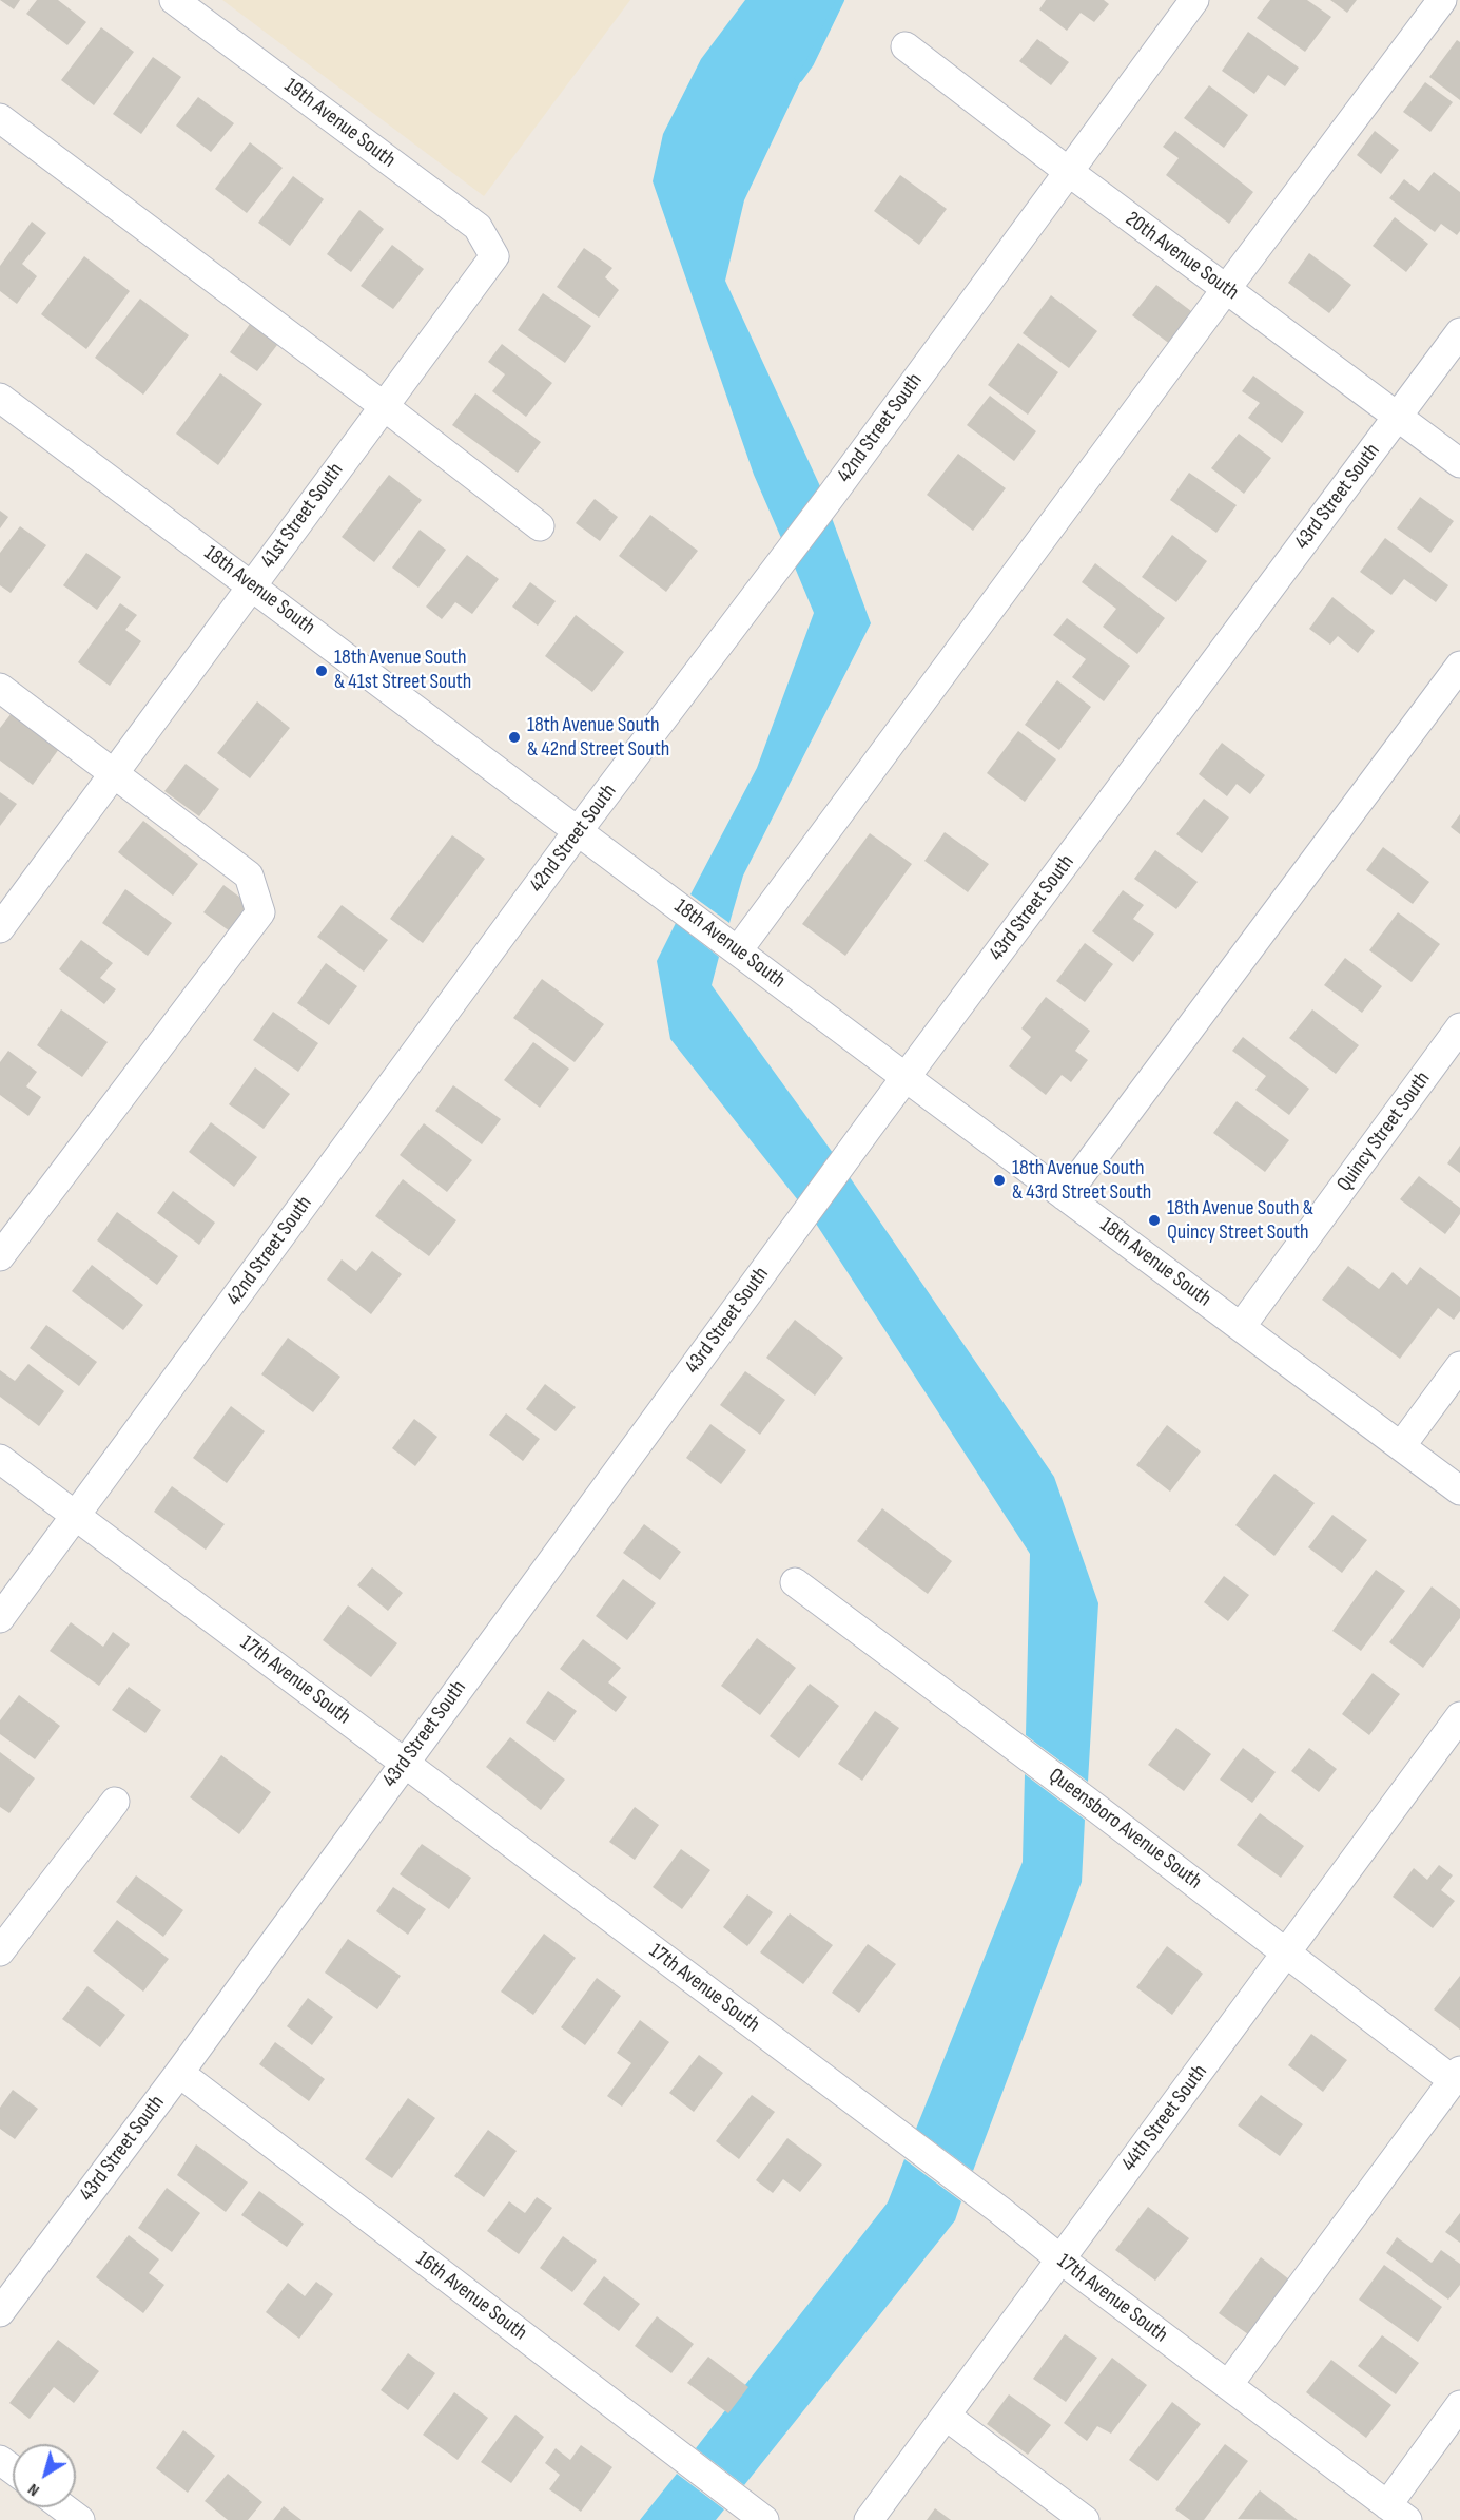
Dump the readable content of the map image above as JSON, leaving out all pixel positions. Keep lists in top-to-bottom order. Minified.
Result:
{"streets":{"street":["19th Avenue South","20th Avenue South","42nd Street South","43rd Street South","41st Street South","18th Avenue South","Quincy Street South","17th Avenue South","Queensboro Avenue South","44th Street South","16th Avenue South"]},"crossings":[["19th Avenue South","41st Street South"],["20th Avenue South","42nd Street South"],["20th Avenue South","43rd Street South"],["42nd Street South","18th Avenue South"],["42nd Street South","17th Avenue South"],["43rd Street South","18th Avenue South"],["43rd Street South","17th Avenue South"],["43rd Street South","16th Avenue South"],["41st Street South","18th Avenue South"],["18th Avenue South","Quincy Street South"],["17th Avenue South","44th Street South"],["Queensboro Avenue South","44th Street South"]],"places":["18th Avenue South & 41st Street South","18th Avenue South & 42nd Street South","18th Avenue South & 43rd Street South","18th Avenue South & Quincy Street South"],"north":"bottom left"}
